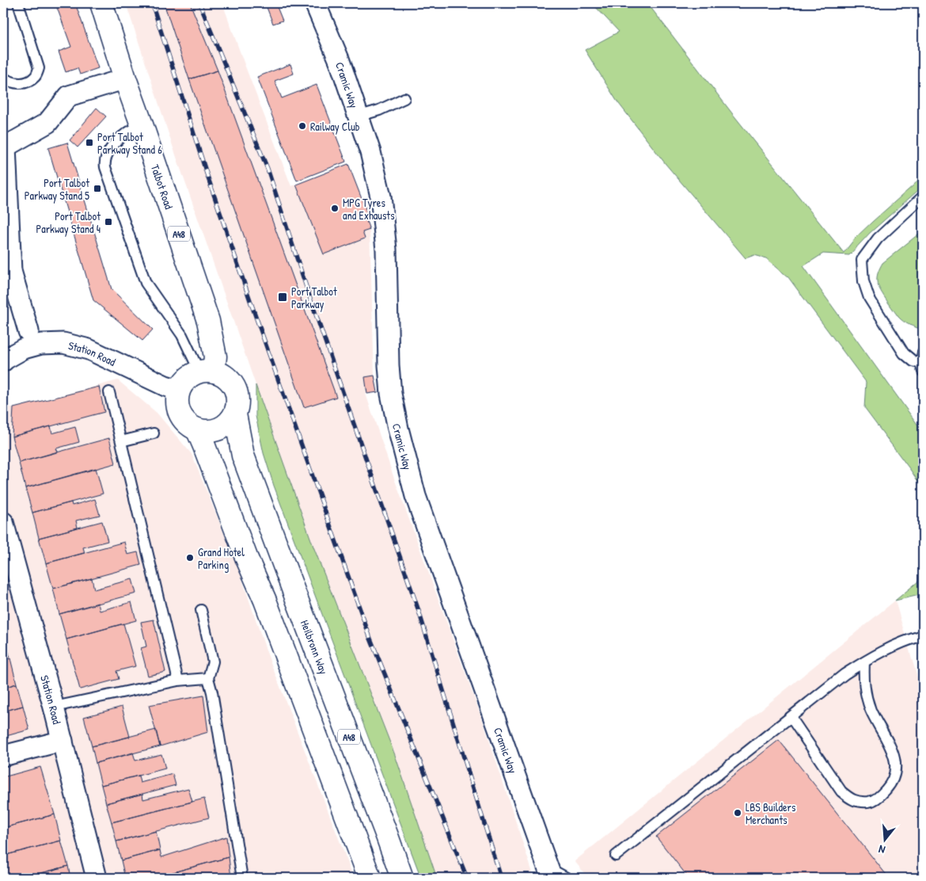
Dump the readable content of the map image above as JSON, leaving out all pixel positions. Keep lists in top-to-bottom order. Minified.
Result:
{"streets":{"main road":["Talbot Road","A48","Heilbronn Way"],"street":["Cramic Way","Station Road"]},"crossings":[["Talbot Road","Station Road"],["Talbot Road","Heilbronn Way"],["Station Road","Heilbronn Way"]],"places":{"other":["Railway Club","MPG Tyres and Exhausts","Grand Hotel Parking","LBS Builders Merchants"],"transit":["Port Talbot Parkway Stand 6","Port Talbot Parkway Stand 5","Port Talbot Parkway Stand 4","Port Talbot Parkway"]},"north":"bottom"}
